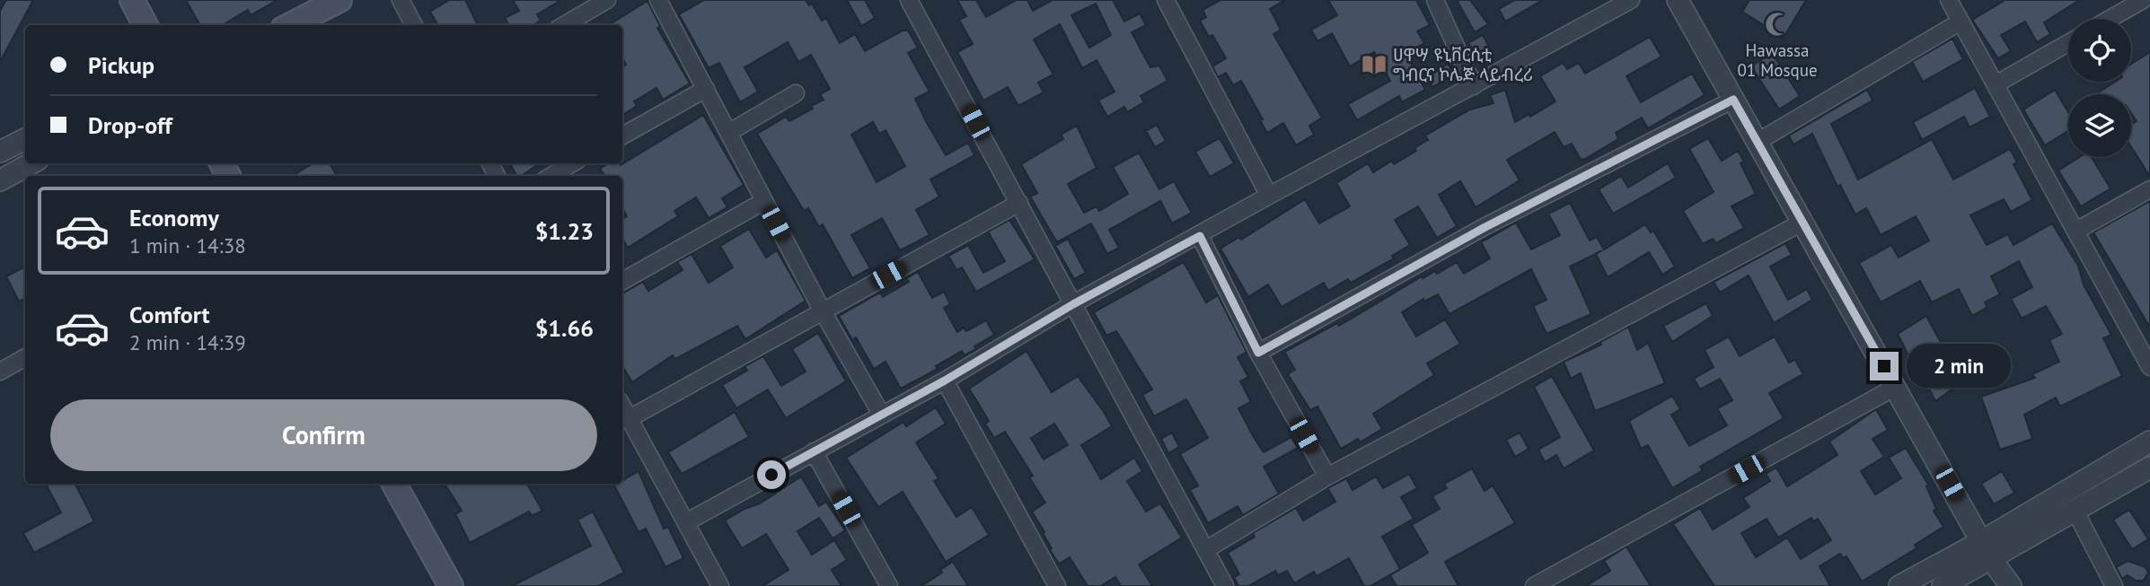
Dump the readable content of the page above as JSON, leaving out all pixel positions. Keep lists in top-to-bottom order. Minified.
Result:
{"places":{"mosque":["Hawassa 01 Mosque"],"library":["ሀዋሣ ዩኒቨርሲቲ ግብርና ኮሌጅ ላይብረሪ"]},"page":{"banner":["Pickup","Drop-off"],"list":[{"name":"Economy","note":"1 min · 14:38","value":"$1.23"},{"name":"Comfort","note":"2 min · 14:39","value":"$1.66"}],"bubble":"2 min","buttons":"Confirm"}}
